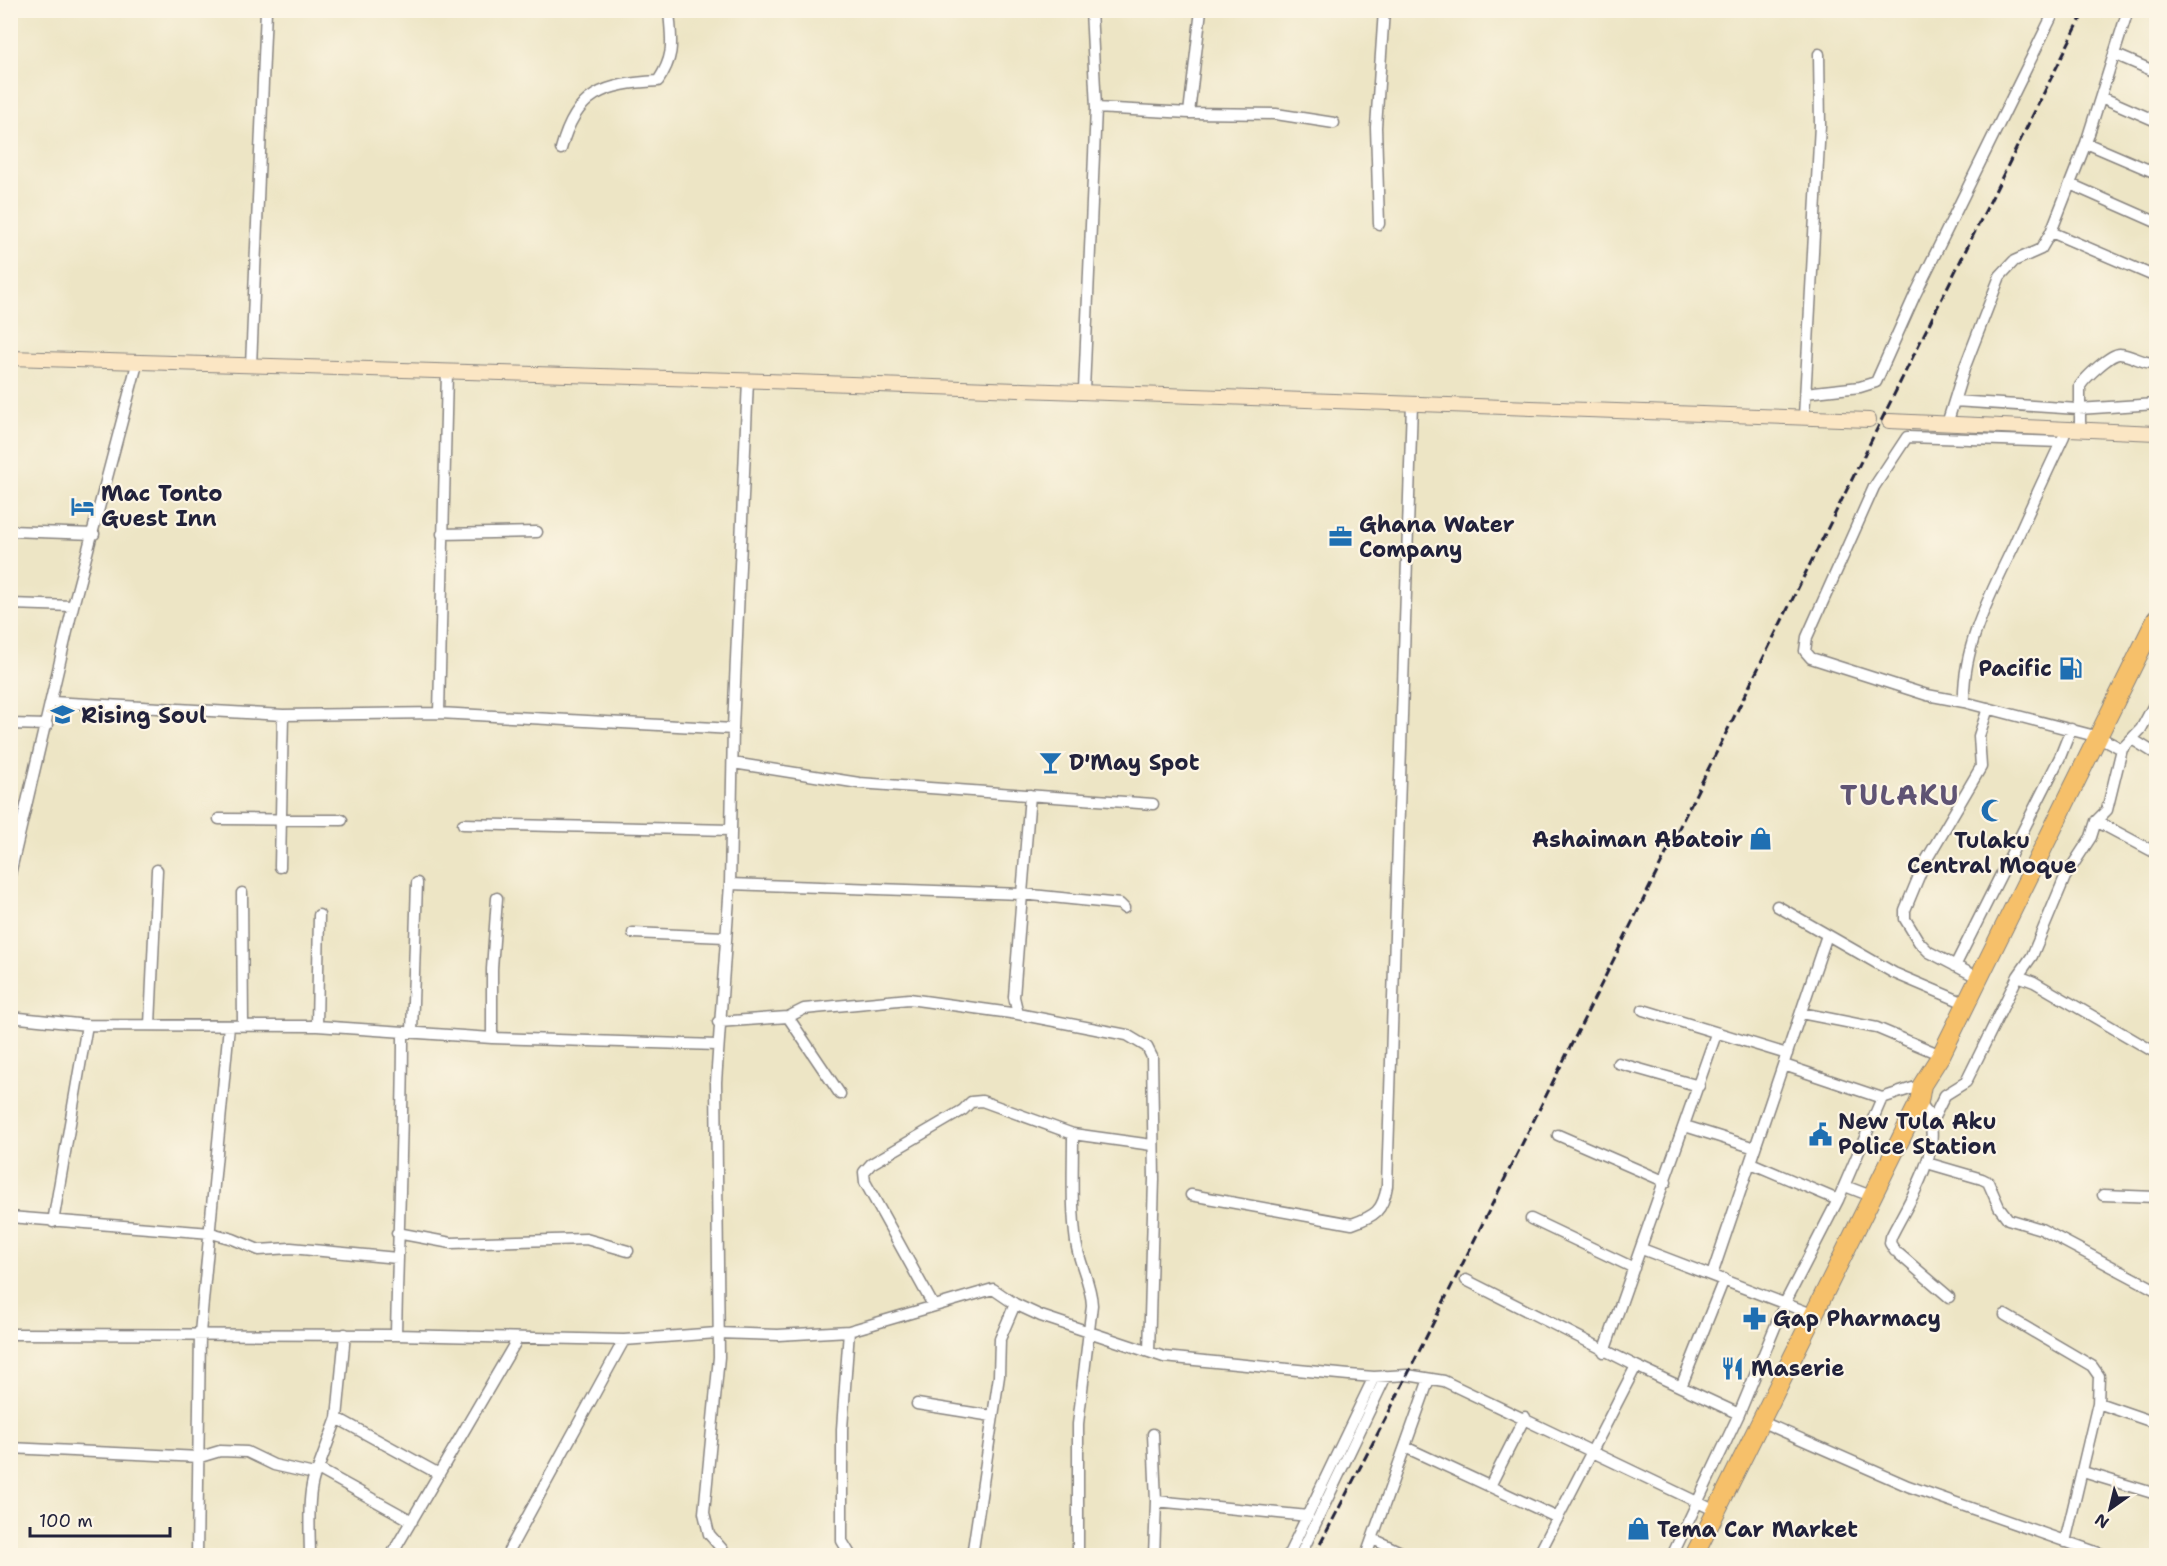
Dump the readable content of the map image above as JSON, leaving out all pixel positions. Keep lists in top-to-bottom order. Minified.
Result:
{"districts":["TULAKU"],"places":{"hotel":["Mac Tonto Guest Inn"],"office":["Ghana Water Company"],"fuel station":["Pacific"],"school or university":["Rising Soul"],"bar":["D'May Spot"],"mosque":["Tulaku Central Moque"],"shop":["Ashaiman Abatoir","Tema Car Market"],"public building":["New Tula Aku Police Station"],"pharmacy":["Gap Pharmacy"],"restaurant":["Maserie"]},"scale_bar":"100 m","north":"bottom left"}
